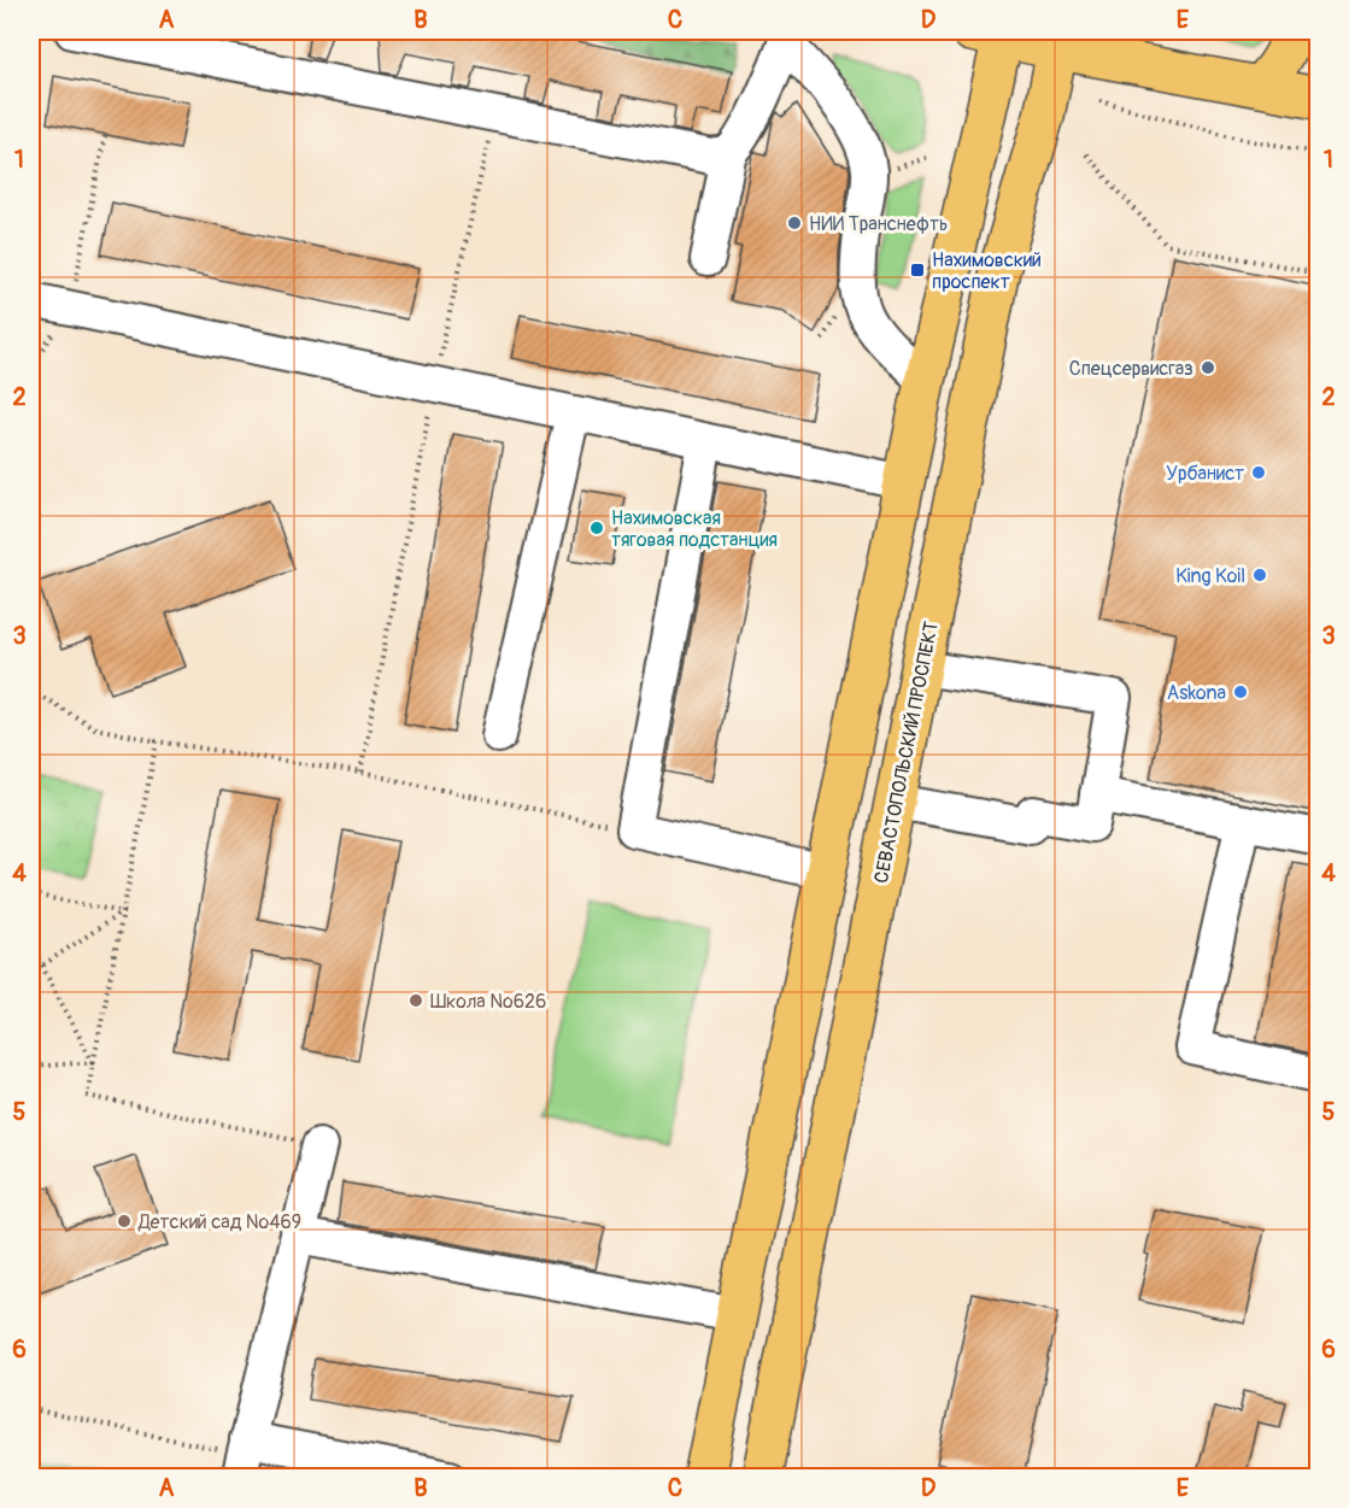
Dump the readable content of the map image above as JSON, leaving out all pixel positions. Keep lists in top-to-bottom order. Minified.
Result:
{"streets":{"main road":["СЕВАСТОПОЛЬСКИЙ ПРОСПЕКТ"]},"places":{"other":["НИИ Транснефть","Спецсервисгаз","Урбанист","Нахимовская тяговая подстанция","King Koil","Askona","Школа №626","Детский сад №469"],"transit":["Нахимовский проспект"]},"grid":{"columns":["A","B","C","D","E"],"rows":["1","2","3","4","5","6"]}}
